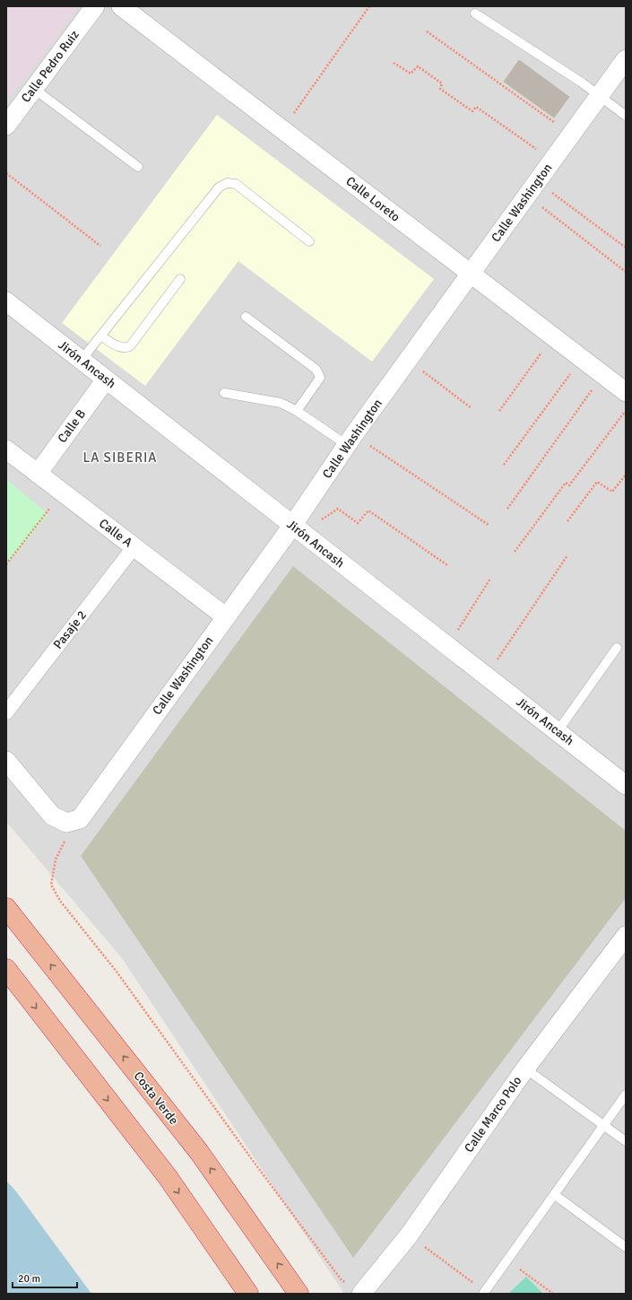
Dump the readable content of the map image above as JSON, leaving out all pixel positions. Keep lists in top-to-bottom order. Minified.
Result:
{"streets":{"highway":["Costa Verde"],"street":["Calle Pedro Ruiz","Calle Loreto","Calle Washington","Jirón Ancash","Calle B","Calle A","Pasaje 2","Calle Marco Polo"]},"crossings":[["Calle Loreto","Calle Washington"],["Calle Washington","Jirón Ancash"],["Calle Washington","Calle A"],["Jirón Ancash","Calle B"],["Calle B","Calle A"],["Calle A","Pasaje 2"]],"districts":["LA SIBERIA"],"scale_bar":"20 m"}
